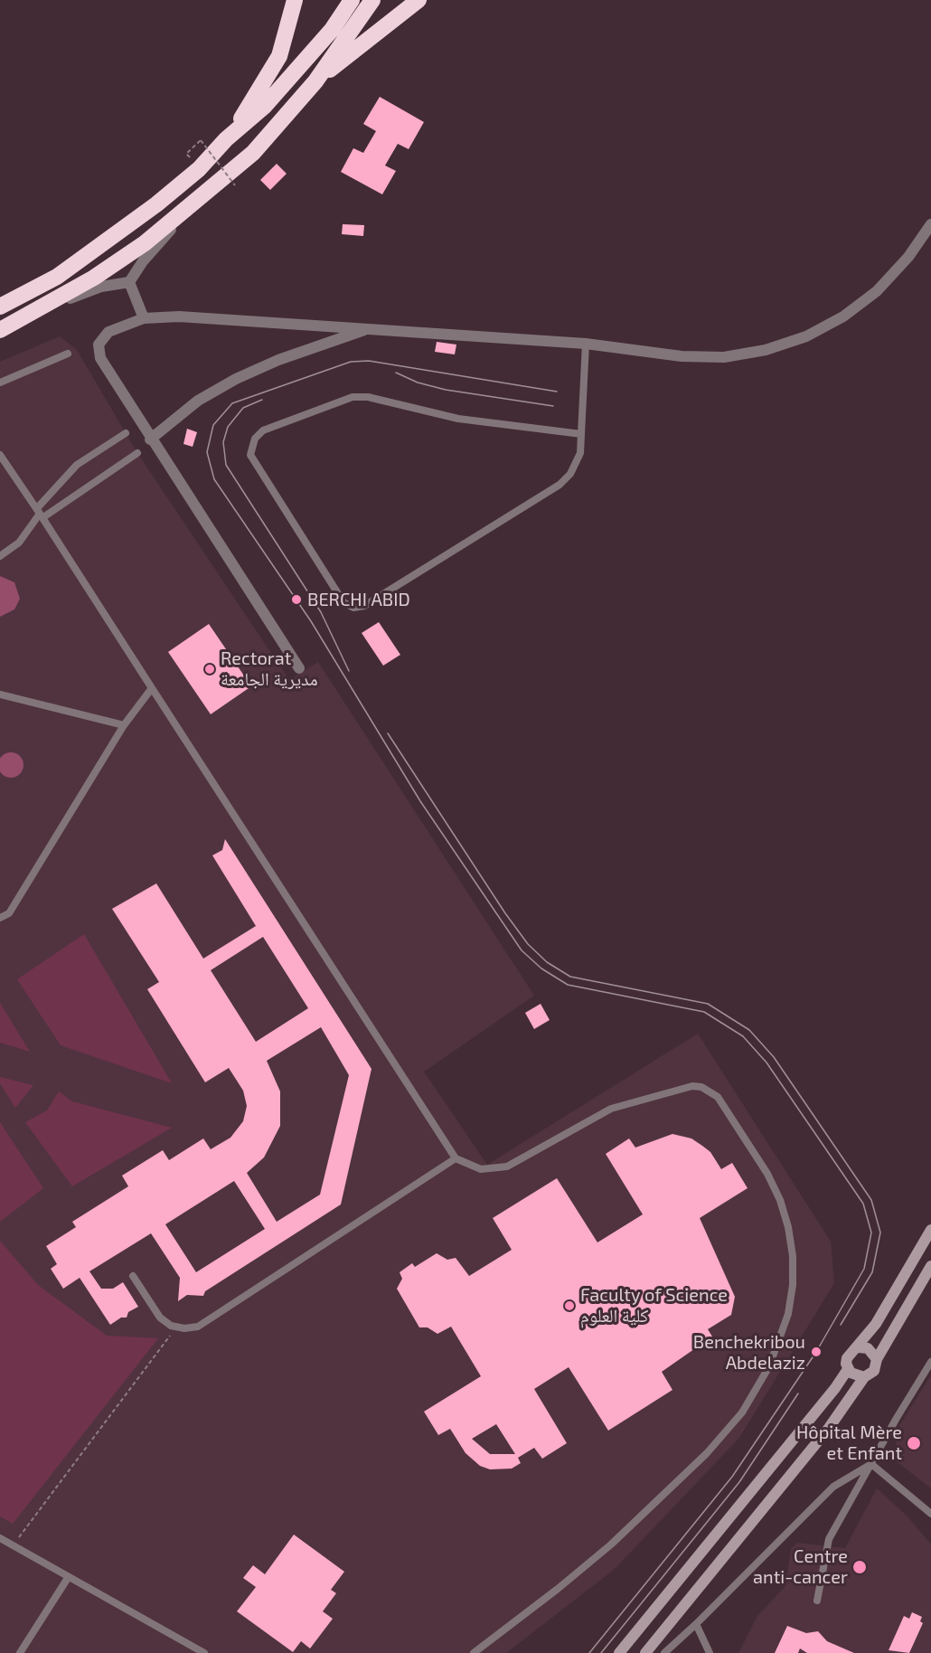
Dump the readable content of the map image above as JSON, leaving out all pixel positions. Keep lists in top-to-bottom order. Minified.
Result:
{"places":["BERCHI ABID","Rectorat مديرية الجامعة","Faculty of Science كلية العلوم","Benchekribou Abdelaziz","Hôpital Mère et Enfant","Centre anti-cancer"]}
